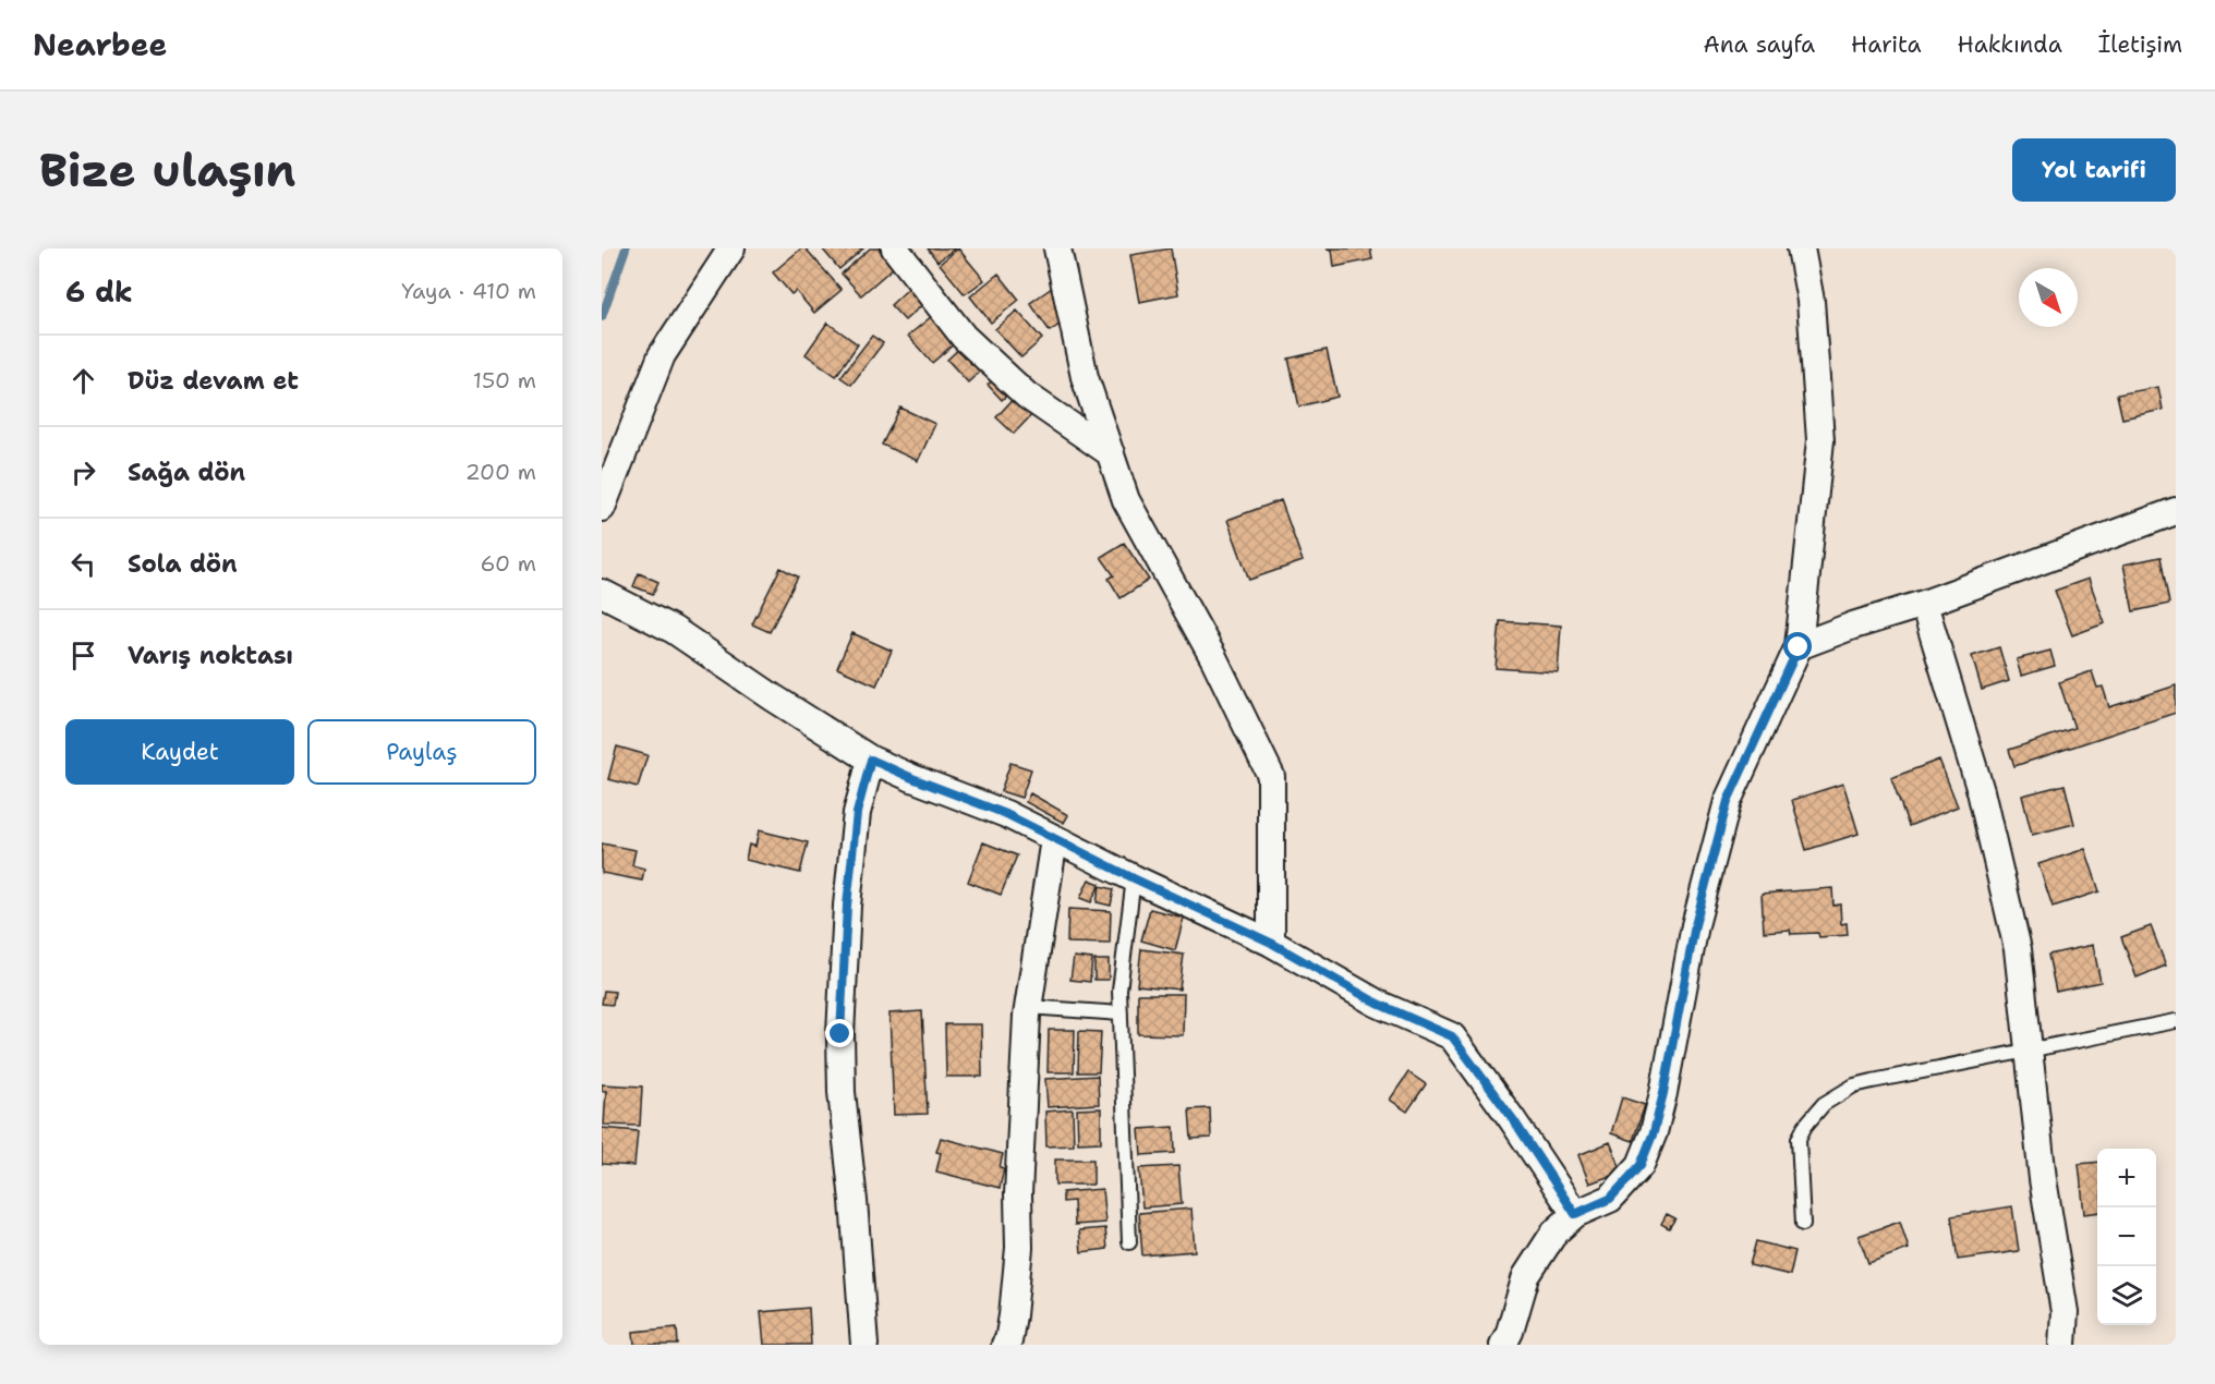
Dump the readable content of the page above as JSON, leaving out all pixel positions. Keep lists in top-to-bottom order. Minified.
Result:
{"north":"bottom right","page":{"header":"Nearbee","nav":["Ana sayfa","Harita","Hakkında","İletişim"],"buttons":["Yol tarifi",["Kaydet","Paylaş"]],"title":"Bize ulaşın","heading":["6 dk","Yaya · 410 m"],"list":[["Düz devam et","150 m"],["Sağa dön","200 m"],["Sola dön","60 m"],"Varış noktası"],"map_buttons":["+","−"]}}
